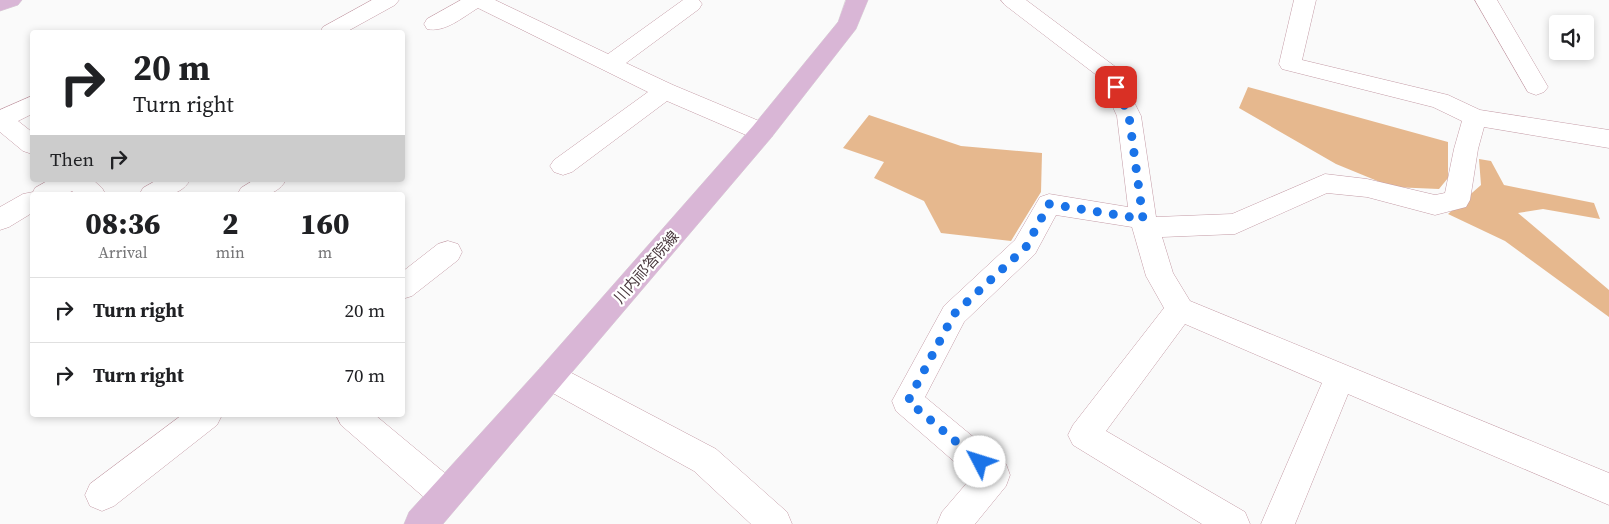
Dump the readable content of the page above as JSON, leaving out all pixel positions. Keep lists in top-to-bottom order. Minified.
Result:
{"streets":{"main road":["川内祁答院線"]},"page":{"turn":["20 m","Turn right"],"then":"Then","eta":["08:36","Arrival","2","min","160","m"],"list":[{"name":"Turn right","value":"20 m"},{"name":"Turn right","value":"70 m"}]}}
